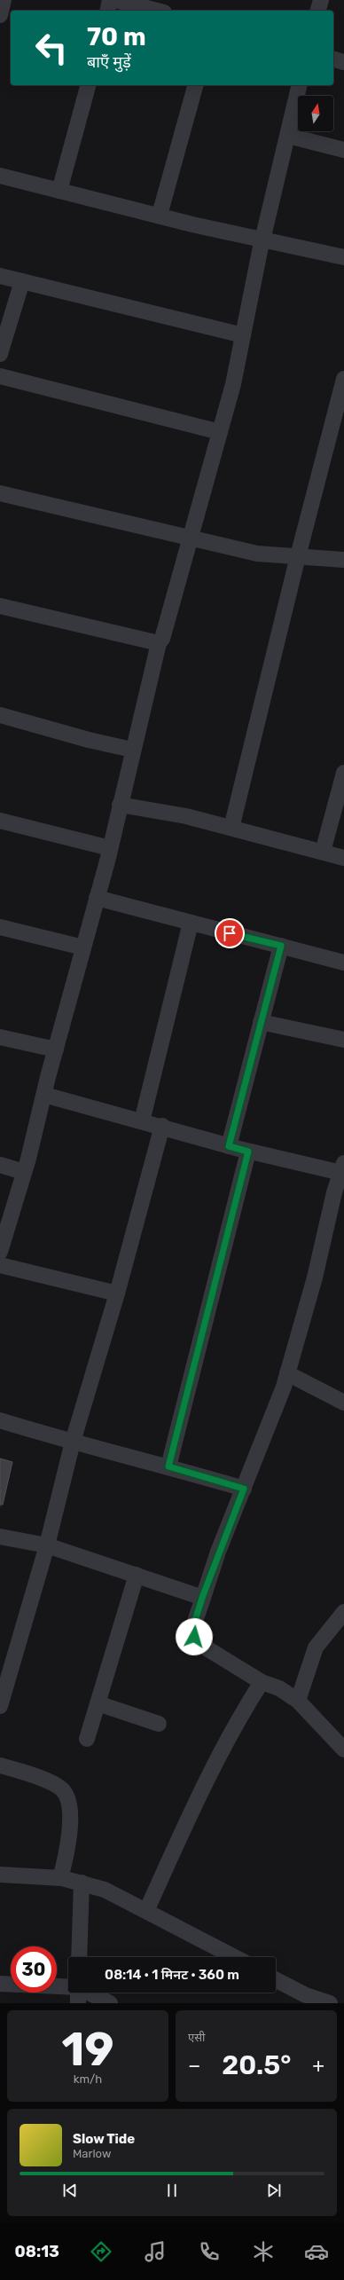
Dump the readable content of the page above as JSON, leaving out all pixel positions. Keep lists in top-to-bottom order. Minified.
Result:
{"north":"top","page":{"turn":["70 m","बाएँ मुड़ें"],"limit":"30","trip":"08:14 · 1 मिनट · 360 m","tile":[["19","km/h"],"एसी"],"heat":["−","20.5°","+"],"song":["Slow Tide","Marlow"],"tabs":"08:13"}}
